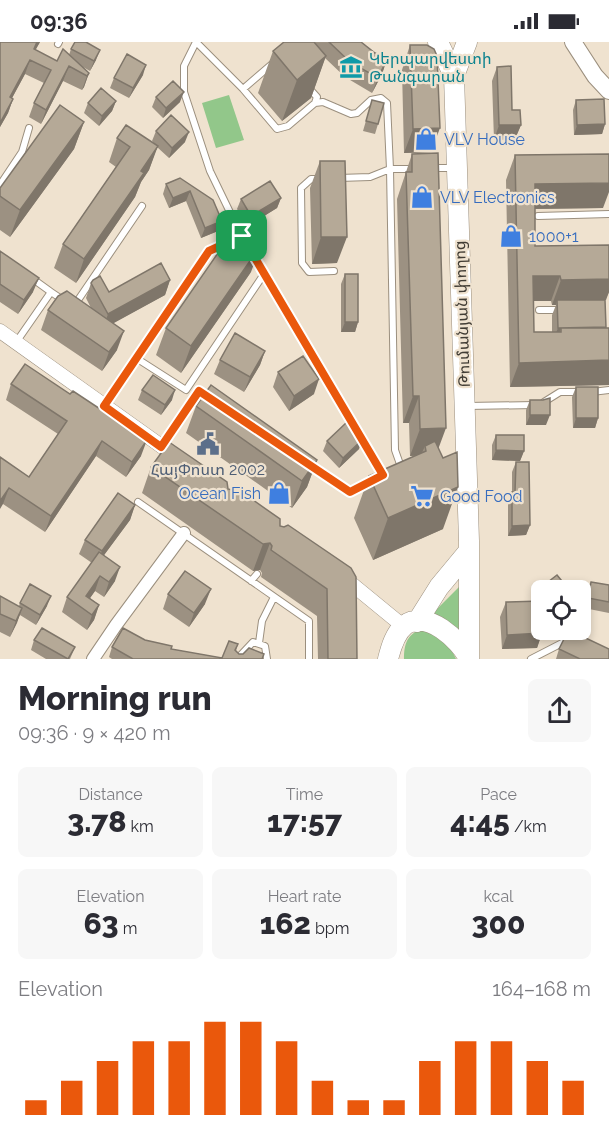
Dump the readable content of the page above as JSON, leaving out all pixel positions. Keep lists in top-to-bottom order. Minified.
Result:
{"streets":{"highway":["Թումանյան փողոց"]},"places":{"museum":["Կերպարվեստի Թանգարան"],"shop":["VLV House","VLV Electronics","1000+1","Ocean Fish"],"public building":["ՀայՓոստ 2002"],"supermarket":["Good Food"]},"page":{"status":"09:36","heading":["Morning run","09:36 · 9 × 420 m"],"stats":[["Distance","3.78 km"],["Time","17:57"],["Pace","4:45 /km"],["Elevation","63 m"],["Heart rate","162 bpm"],["kcal","300"]],"chart":["Elevation","164–168 m"]}}
